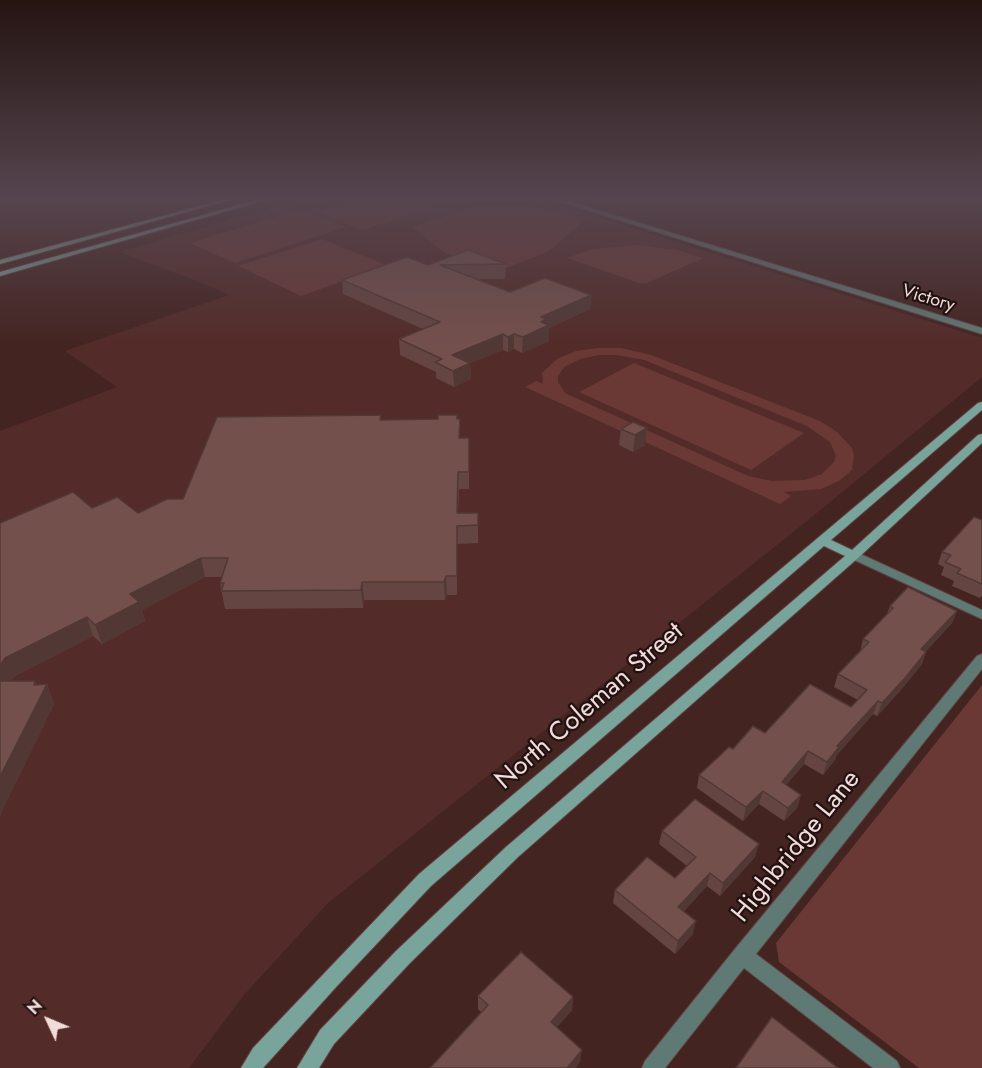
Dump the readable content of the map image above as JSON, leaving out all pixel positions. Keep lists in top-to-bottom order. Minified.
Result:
{"streets":{"street":["Victory","North Coleman Street","Highbridge Lane"]},"north":"top left"}
